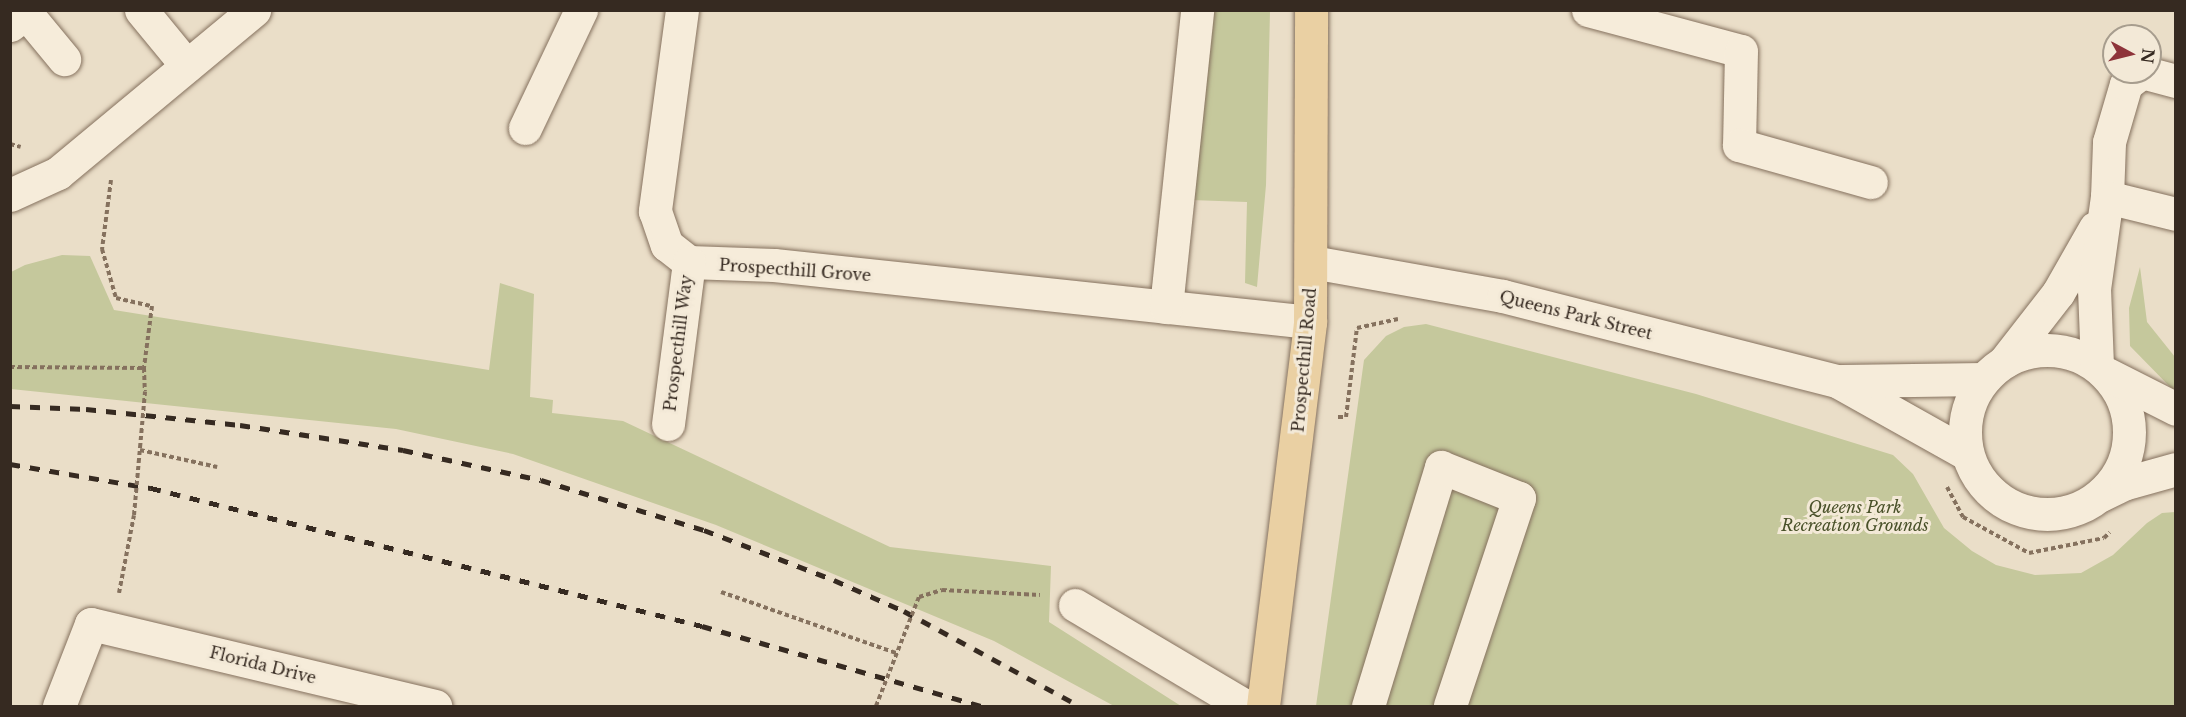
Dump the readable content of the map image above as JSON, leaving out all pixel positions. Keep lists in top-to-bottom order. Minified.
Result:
{"streets":{"main road":["Prospecthill Road"],"street":["Prospecthill Grove","Queens Park Street","Prospecthill Way","Florida Drive"]},"crossings":[["Prospecthill Grove","Prospecthill Way"],["Prospecthill Grove","Prospecthill Road"],["Queens Park Street","Prospecthill Road"]],"parks":["Queens Park Recreation Grounds"],"north":"right"}
